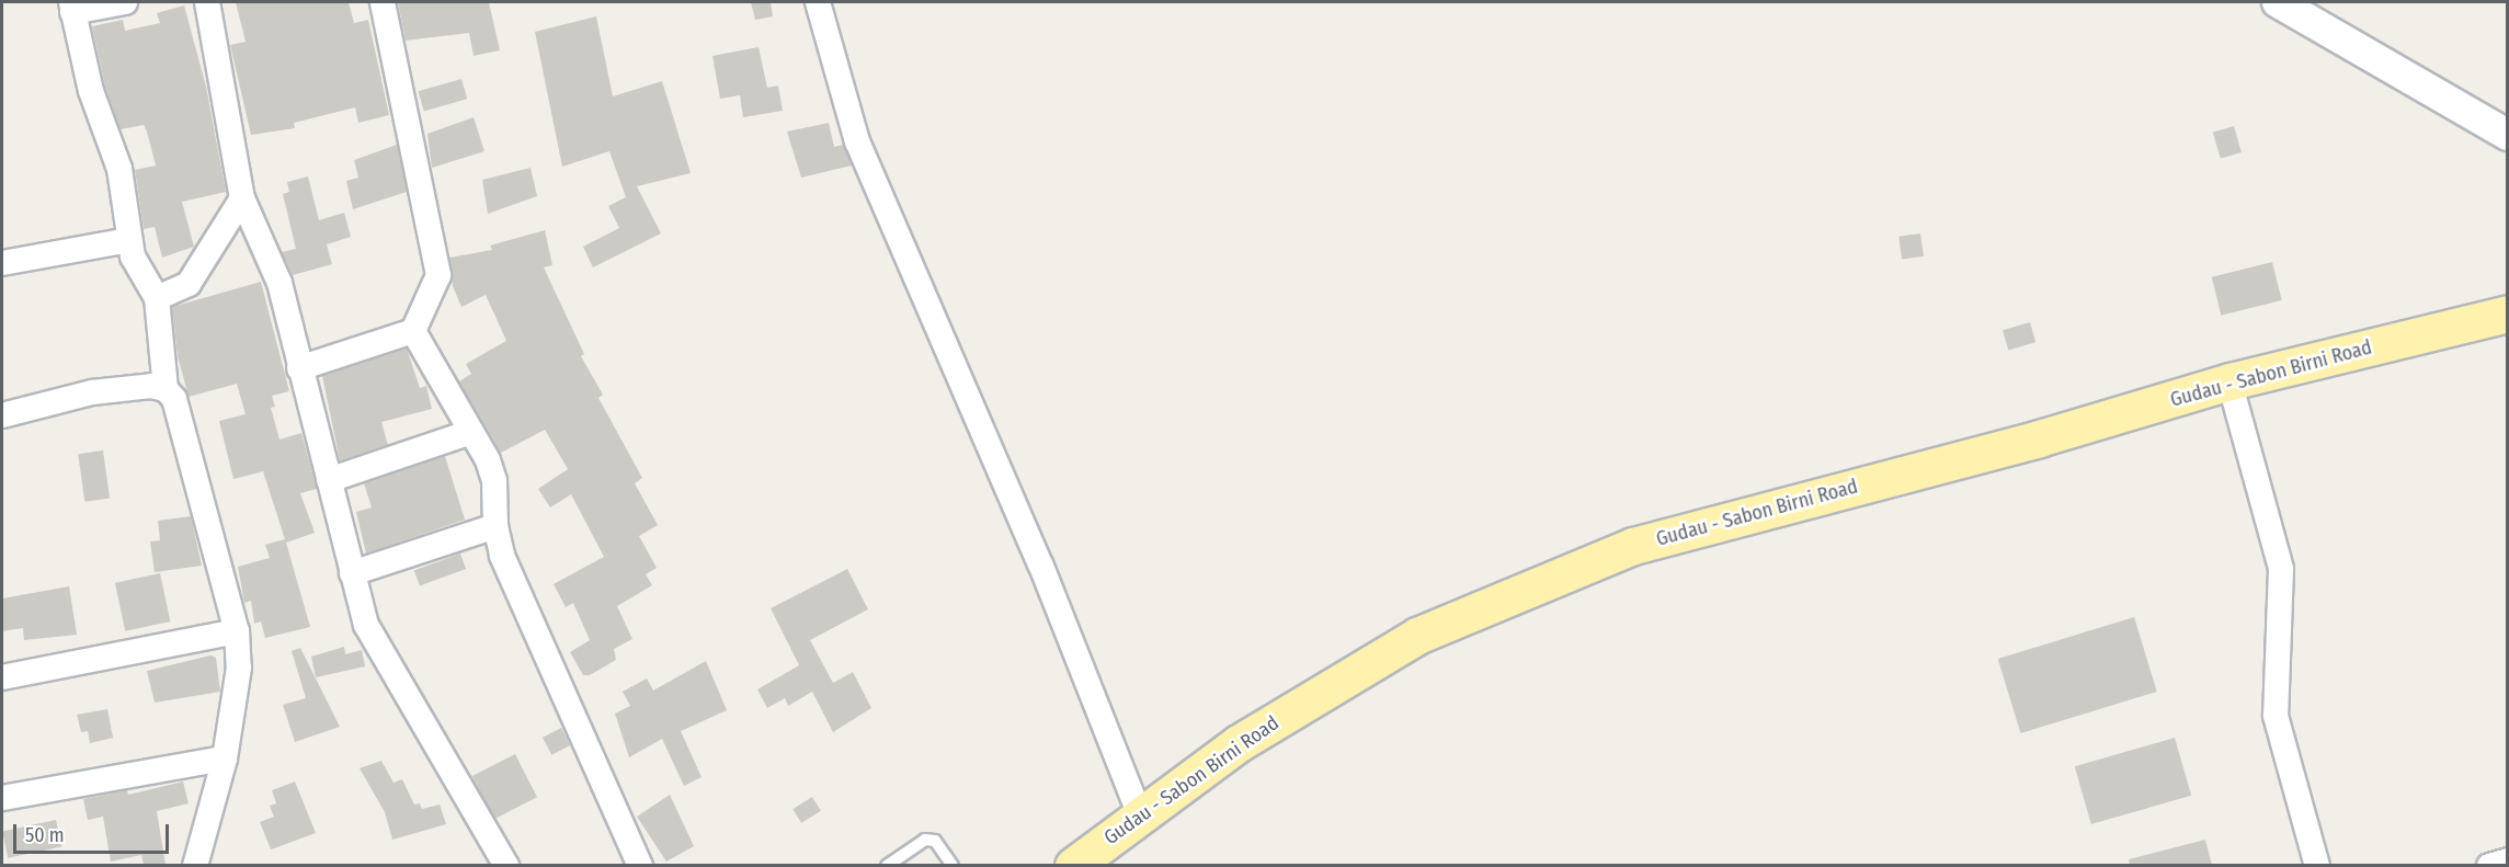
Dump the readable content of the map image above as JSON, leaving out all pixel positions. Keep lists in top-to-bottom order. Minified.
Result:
{"streets":{"main road":["Gudau - Sabon Birni Road"]},"scale_bar":"50 m"}
